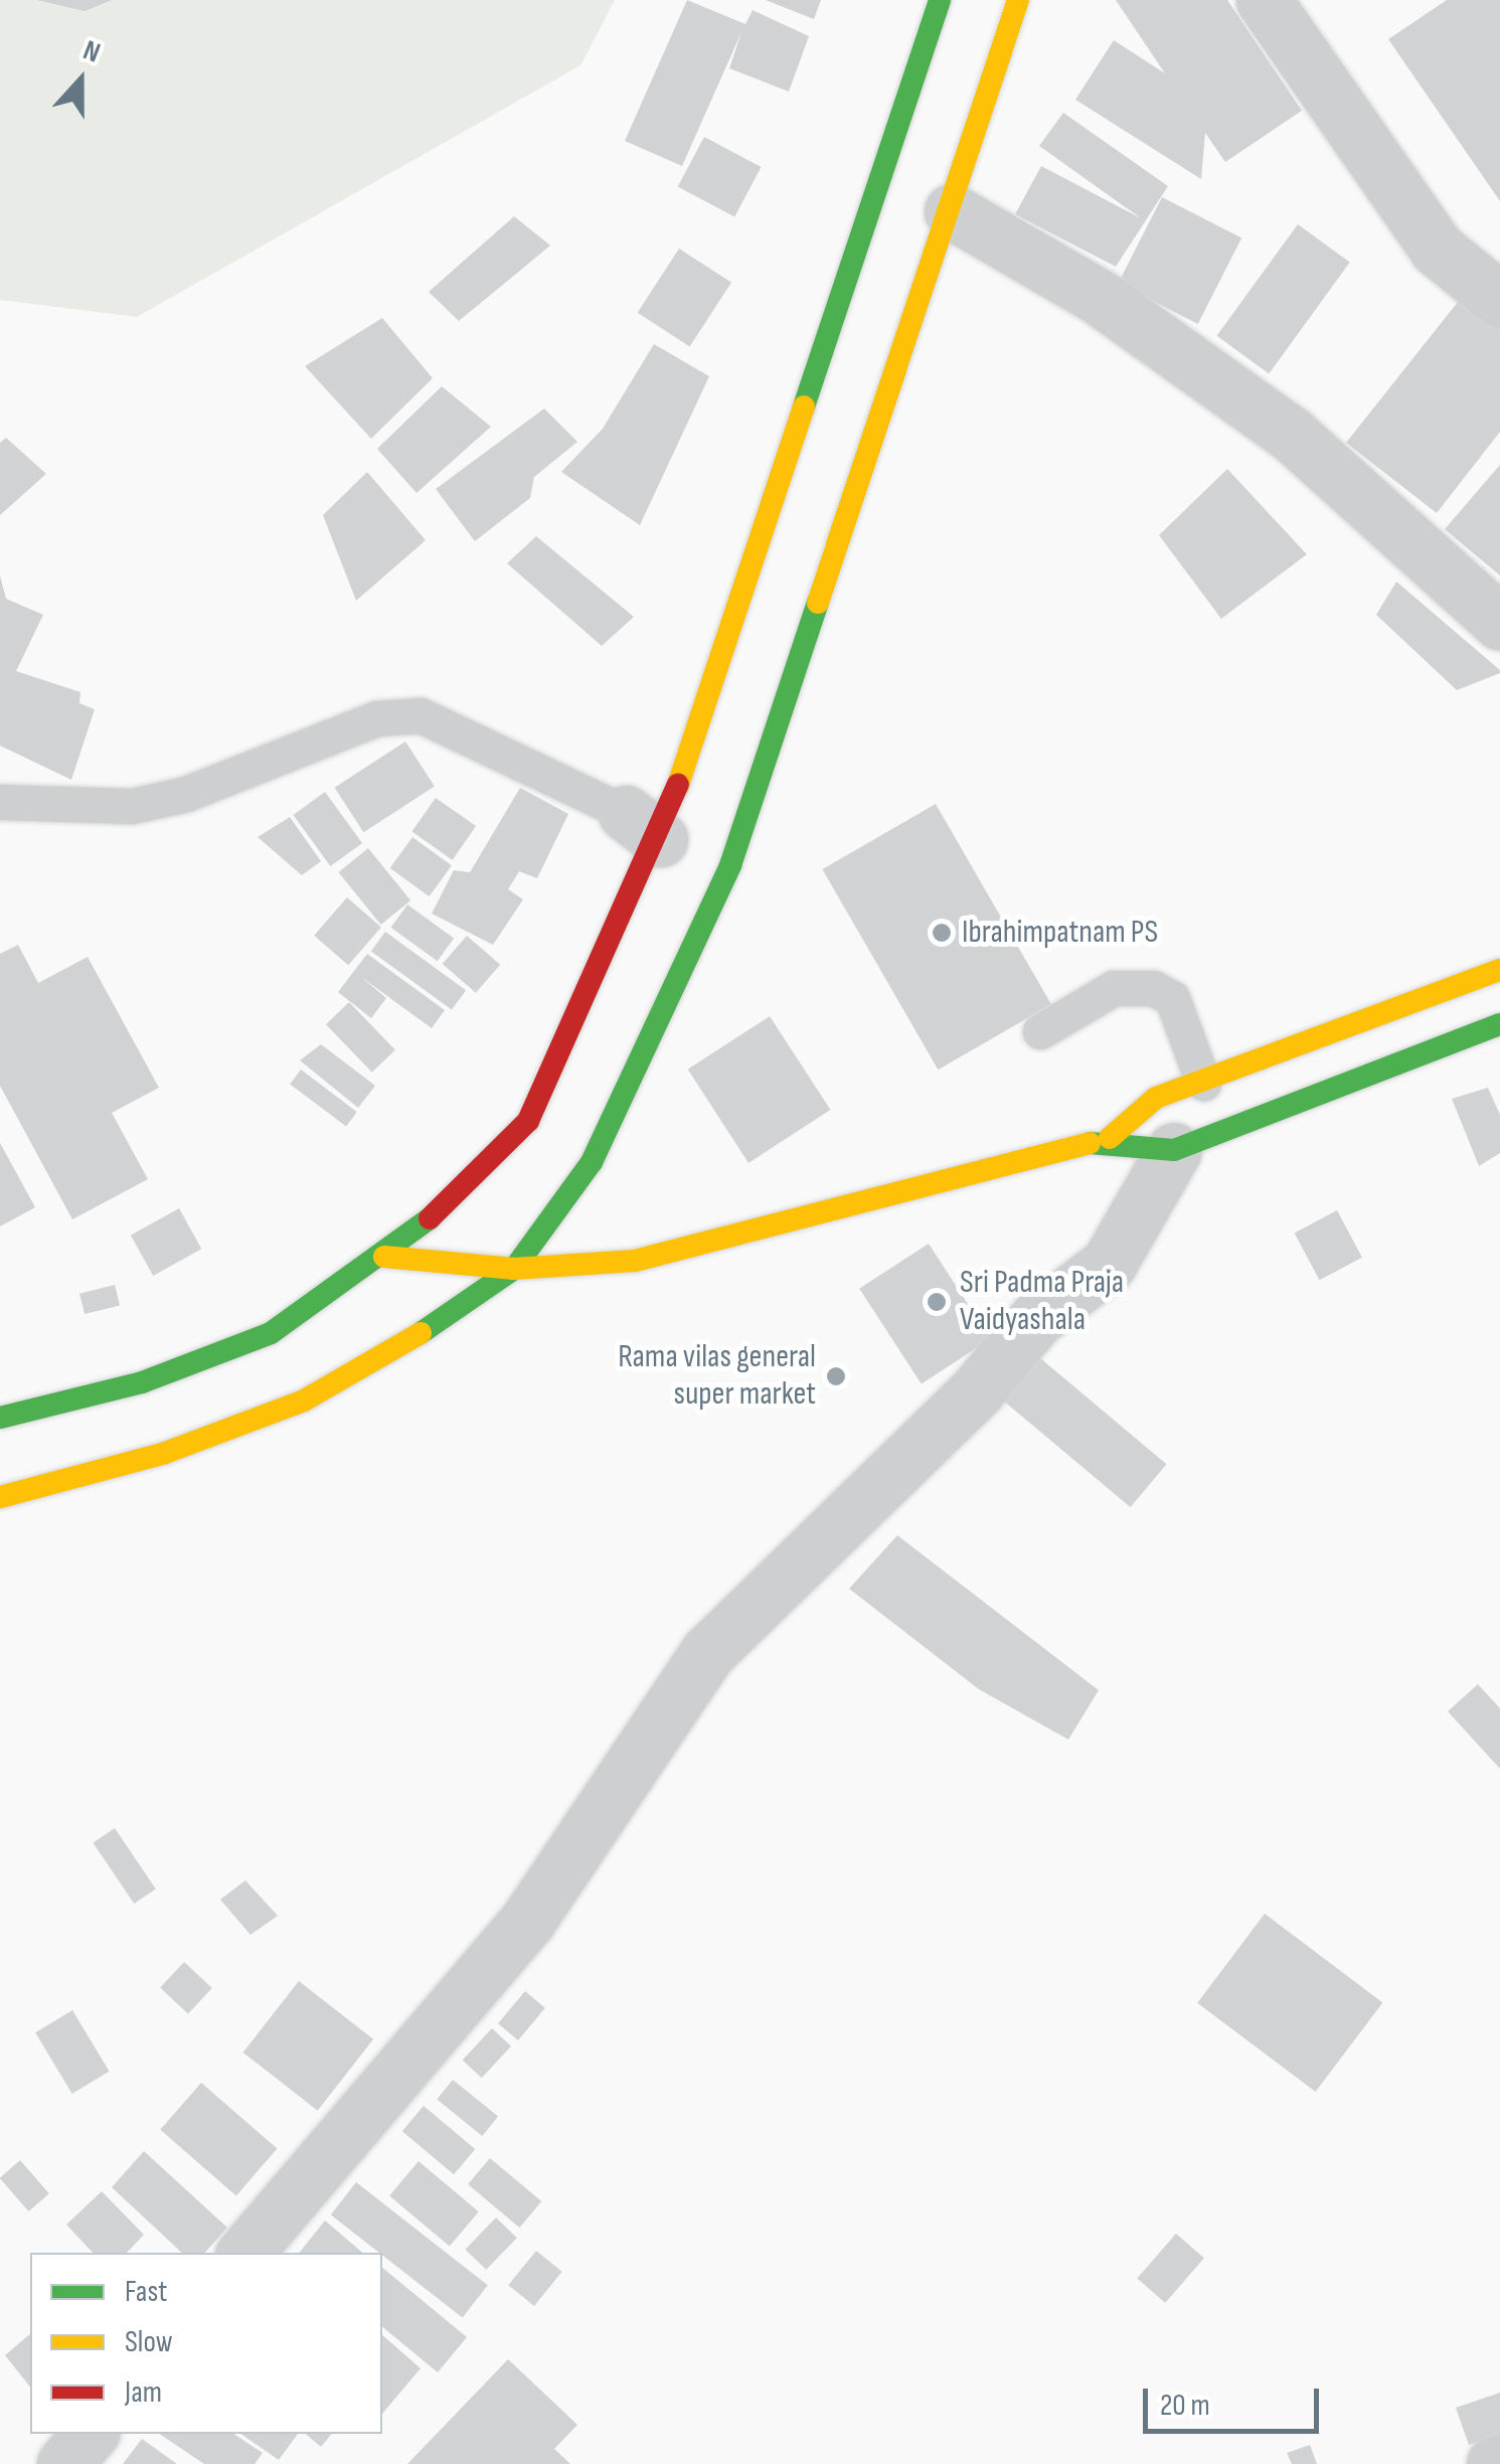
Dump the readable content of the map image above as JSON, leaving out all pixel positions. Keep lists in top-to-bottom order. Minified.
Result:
{"places":["Ibrahimpatnam PS","Sri Padma Praja Vaidyashala","Rama vilas general super market"],"legend":["Fast","Slow","Jam"],"scale_bar":"20 m","north":"top"}
